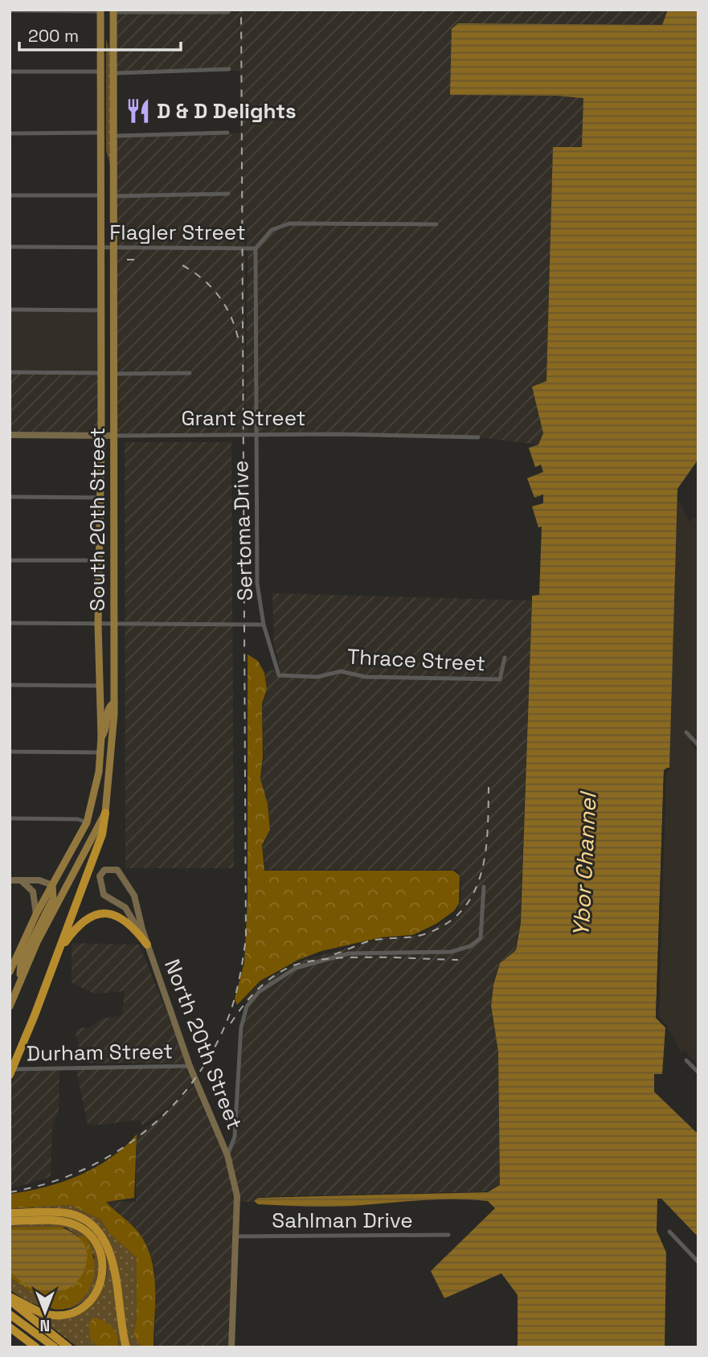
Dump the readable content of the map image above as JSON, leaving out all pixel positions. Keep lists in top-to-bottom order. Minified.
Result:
{"streets":{"main road":["South 20th Street"],"street":["Flagler Street","Grant Street","Sertoma Drive","Thrace Street","North 20th Street","Durham Street","Sahlman Drive"]},"crossings":[["Flagler Street","South 20th Street"],["Flagler Street","Sertoma Drive"],["Grant Street","South 20th Street"],["Grant Street","Sertoma Drive"],["Sertoma Drive","Thrace Street"],["North 20th Street","Durham Street"],["North 20th Street","Sahlman Drive"]],"water":["Ybor Channel"],"places":{"restaurant":["D & D Delights"]},"scale_bar":"200 m","north":"bottom"}
